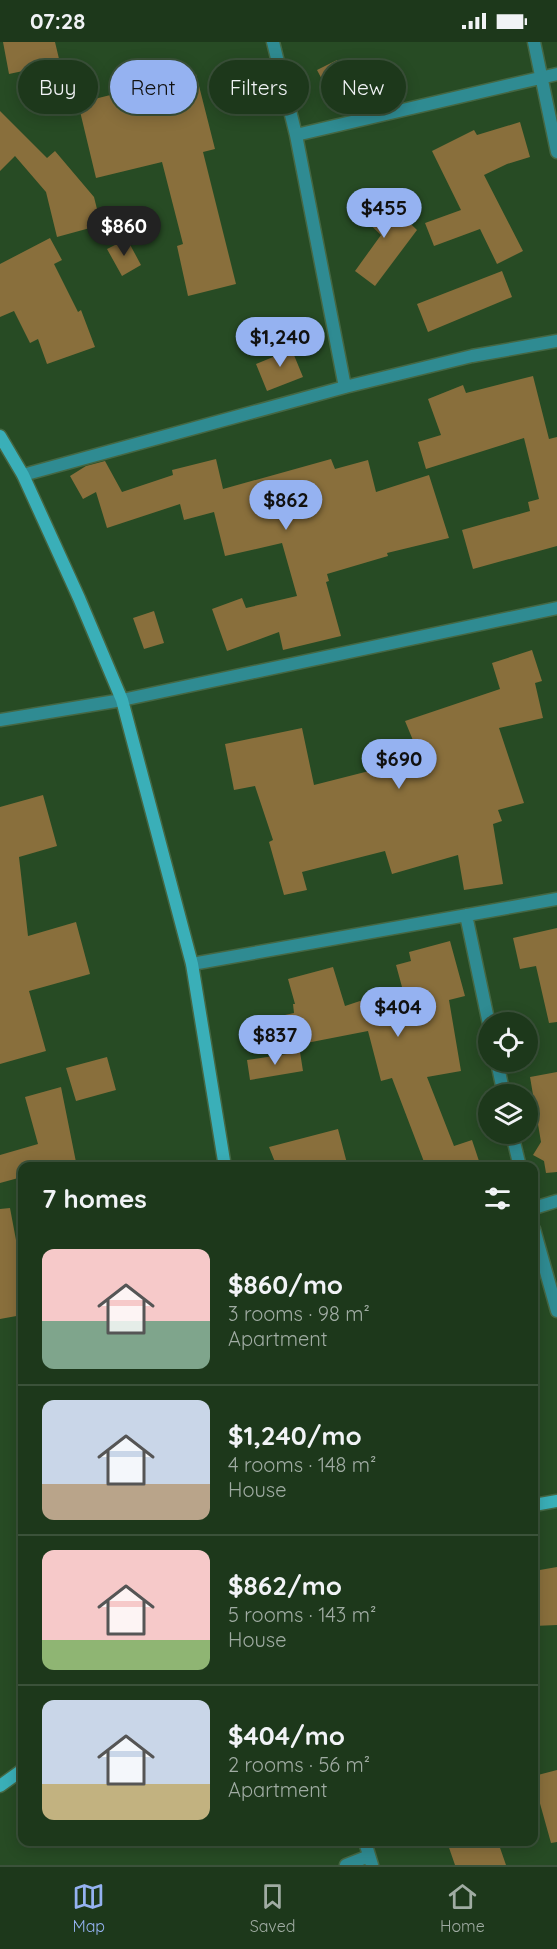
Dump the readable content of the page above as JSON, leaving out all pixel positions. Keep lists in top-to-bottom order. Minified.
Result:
{"page":{"status":"07:28","chip":["Buy","Rent","Filters","New"],"price":["$455","$860","$1,240","$862","$690","$404","$837"],"heading":"7 homes","list":[{"name":"$860/mo","note":"3 rooms · 98 m² · Apartment"},{"name":"$1,240/mo","note":"4 rooms · 148 m² · House"},{"name":"$862/mo","note":"5 rooms · 143 m² · House"},{"name":"$404/mo","note":"2 rooms · 56 m² · Apartment"}],"tabs":["Map","Saved","Home"]}}
